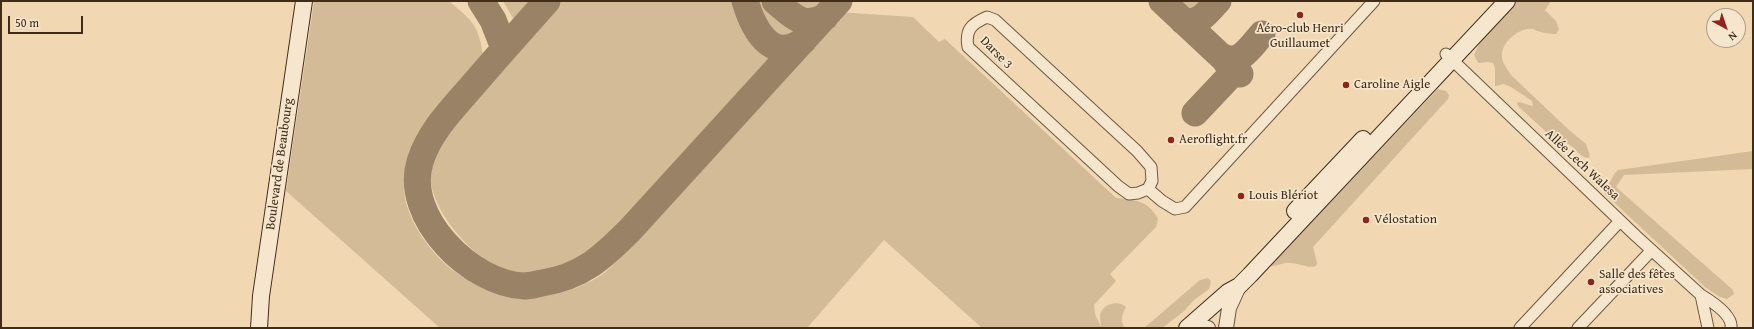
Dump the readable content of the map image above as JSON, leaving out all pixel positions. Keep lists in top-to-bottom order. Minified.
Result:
{"streets":{"main road":["Boulevard de Beaubourg"],"street":["Darse 3","Allée Lech Walesa"]},"places":["Aéro-club Henri Guillaumet","Caroline Aigle","Aeroflight.fr","Louis Blériot","Vélostation","Salle des fêtes associatives"],"scale_bar":"50 m","north":"bottom right"}
